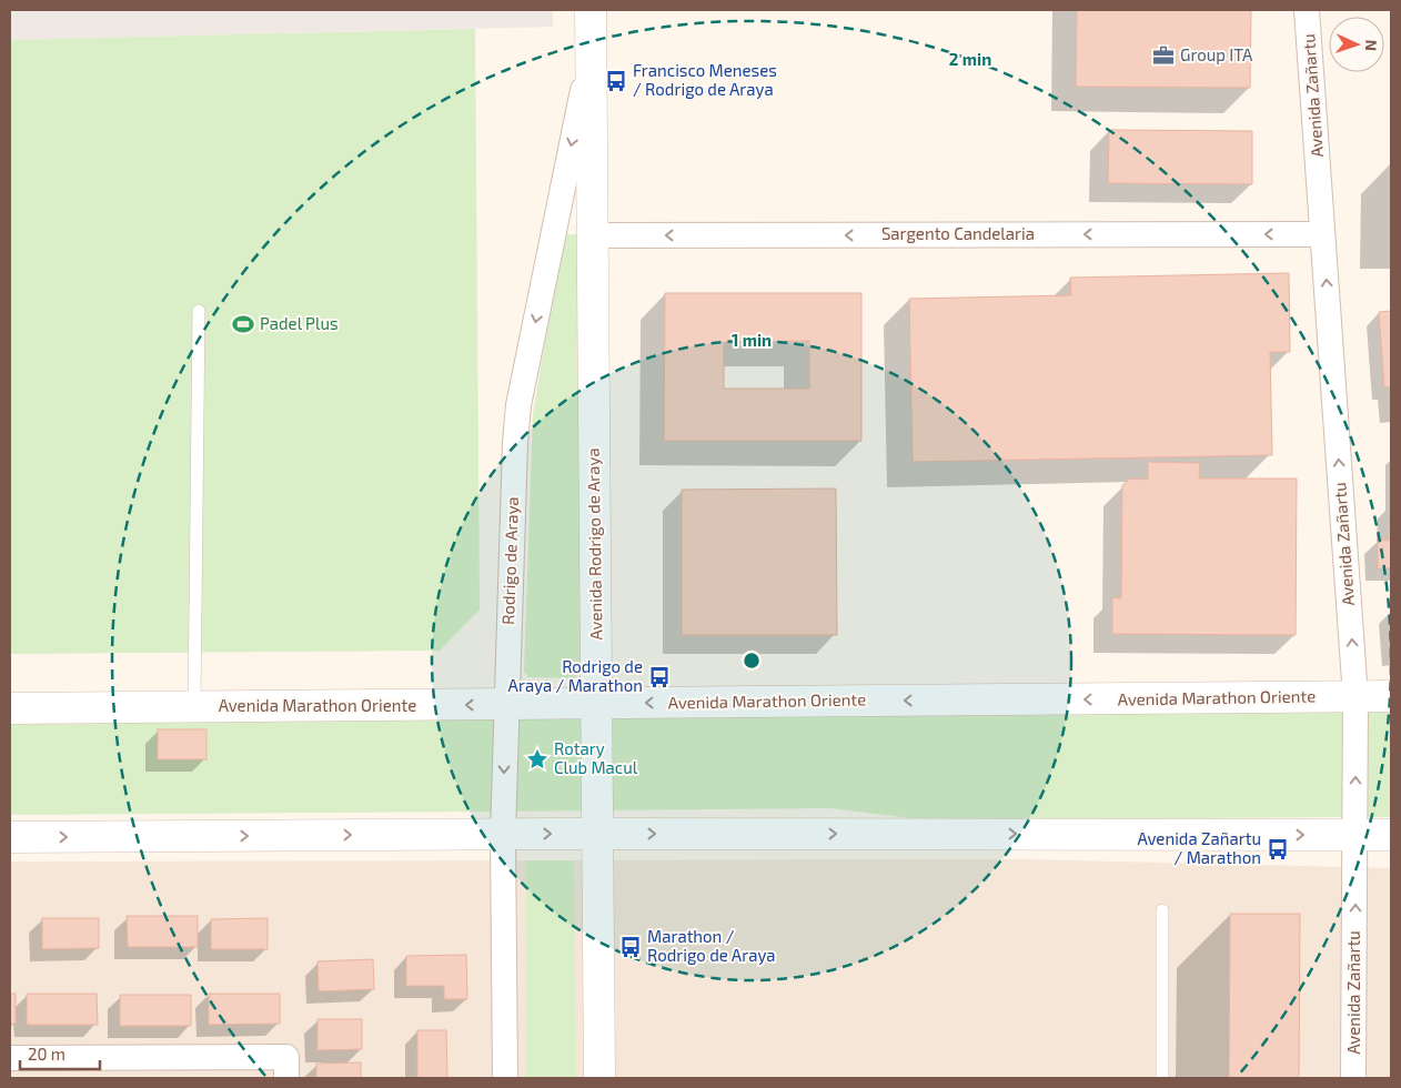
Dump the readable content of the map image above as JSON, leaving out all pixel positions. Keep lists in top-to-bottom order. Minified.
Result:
{"streets":{"main road":["Avenida Rodrigo de Araya","Avenida Marathon Oriente"],"street":["Avenida Zañartu","Sargento Candelaria","Rodrigo de Araya"]},"crossings":[["Avenida Zañartu","Sargento Candelaria"],["Avenida Zañartu","Avenida Marathon Oriente"],["Sargento Candelaria","Avenida Rodrigo de Araya"],["Avenida Rodrigo de Araya","Rodrigo de Araya"],["Avenida Rodrigo de Araya","Avenida Marathon Oriente"],["Rodrigo de Araya","Avenida Marathon Oriente"]],"one_way":["Avenida Zañartu","Sargento Candelaria","Rodrigo de Araya"],"places":{"office":["Group ITA"],"bus stop":["Francisco Meneses / Rodrigo de Araya","Rodrigo de Araya / Marathon","Avenida Zañartu / Marathon","Marathon / Rodrigo de Araya"],"sports":["Padel Plus"],"place":["Rotary Club Macul"]},"scale_bar":"20 m","north":"right","rings":["2 min","1 min"]}
